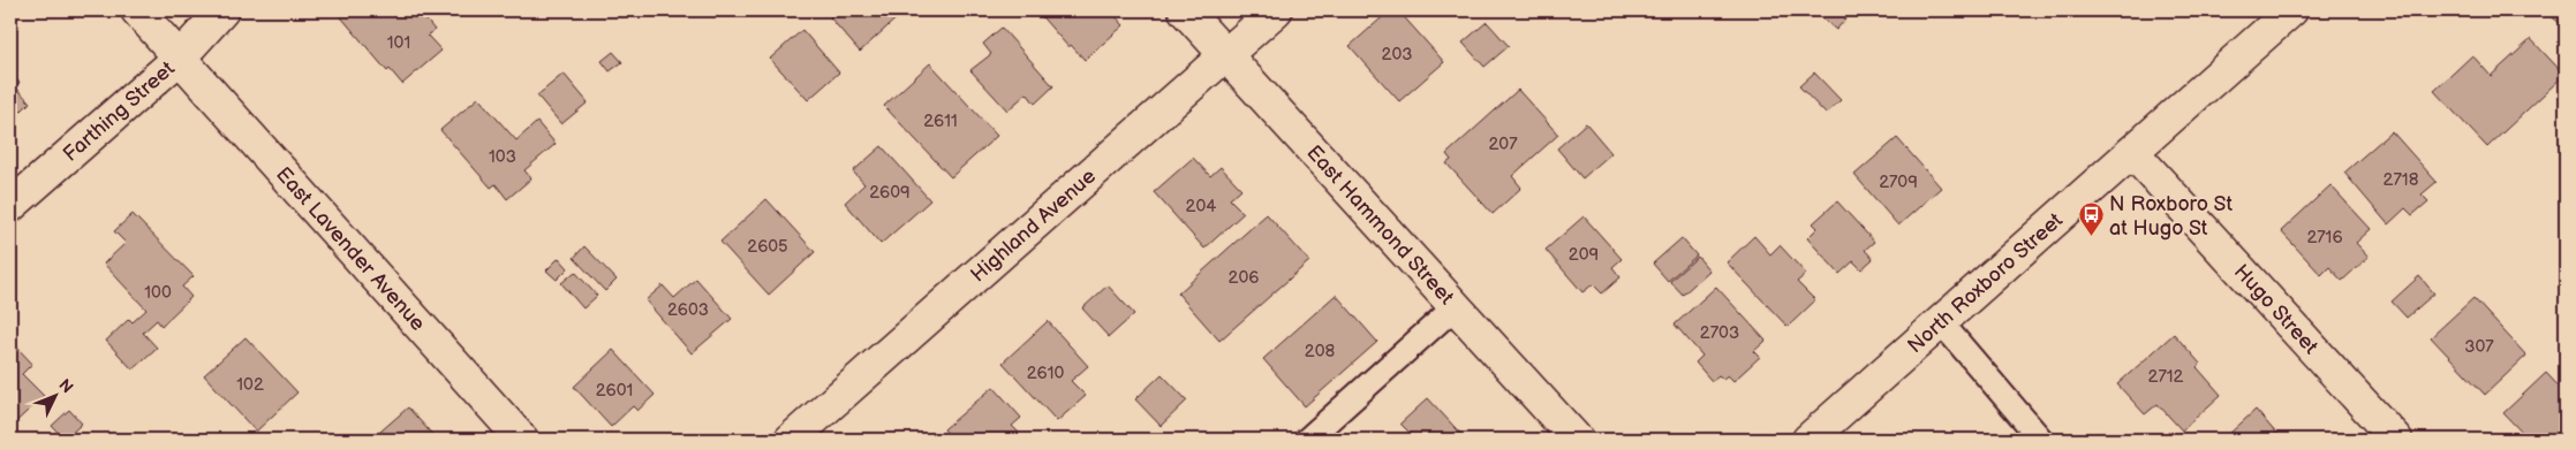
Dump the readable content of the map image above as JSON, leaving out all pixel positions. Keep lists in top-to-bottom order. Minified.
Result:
{"streets":{"street":["Farthing Street","Highland Avenue","East Hammond Street","East Lavender Avenue","North Roxboro Street","Hugo Street"]},"crossings":[["Farthing Street","East Lavender Avenue"],["Highland Avenue","East Hammond Street"],["North Roxboro Street","Hugo Street"]],"places":{"bus stop":["N Roxboro St at Hugo St"]},"house_numbers":["101","203","2611","207","103","2718","2709","2609","204","2716","2605","209","206","100","2603","2703","307","208","2610","2712","102","2601"],"north":"top right"}
